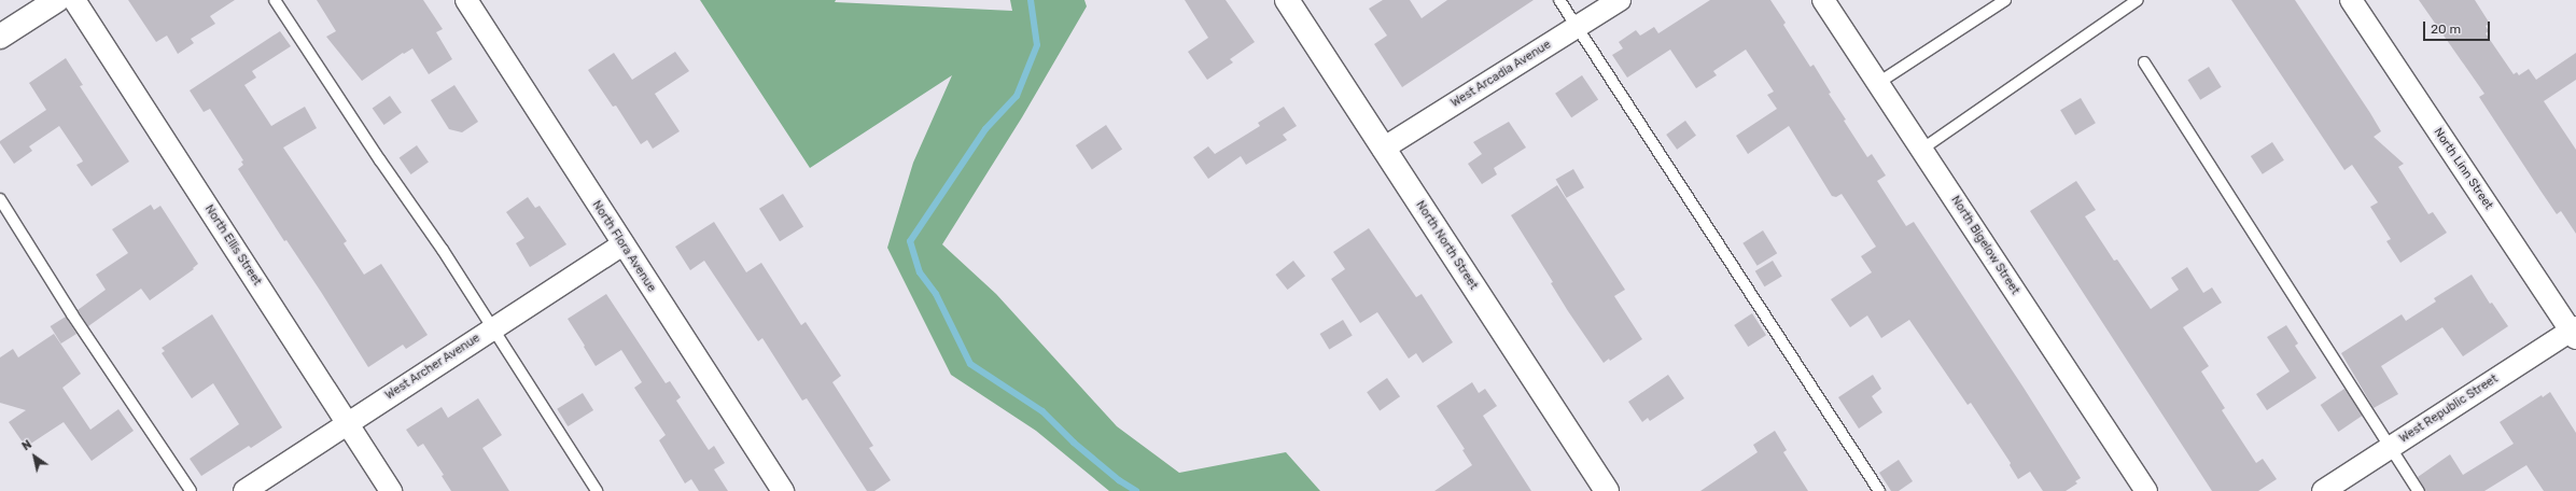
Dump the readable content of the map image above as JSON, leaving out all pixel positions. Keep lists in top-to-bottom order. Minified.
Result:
{"streets":{"street":["West Arcadia Avenue","North Linn Street","North Ellis Street","North North Street","North Bigelow Street","North Flora Avenue","West Archer Avenue","West Republic Street"]},"crossings":[["West Arcadia Avenue","North North Street"],["North Linn Street","West Republic Street"],["North Ellis Street","West Archer Avenue"],["North Flora Avenue","West Archer Avenue"]],"scale_bar":"20 m","north":"top left"}
